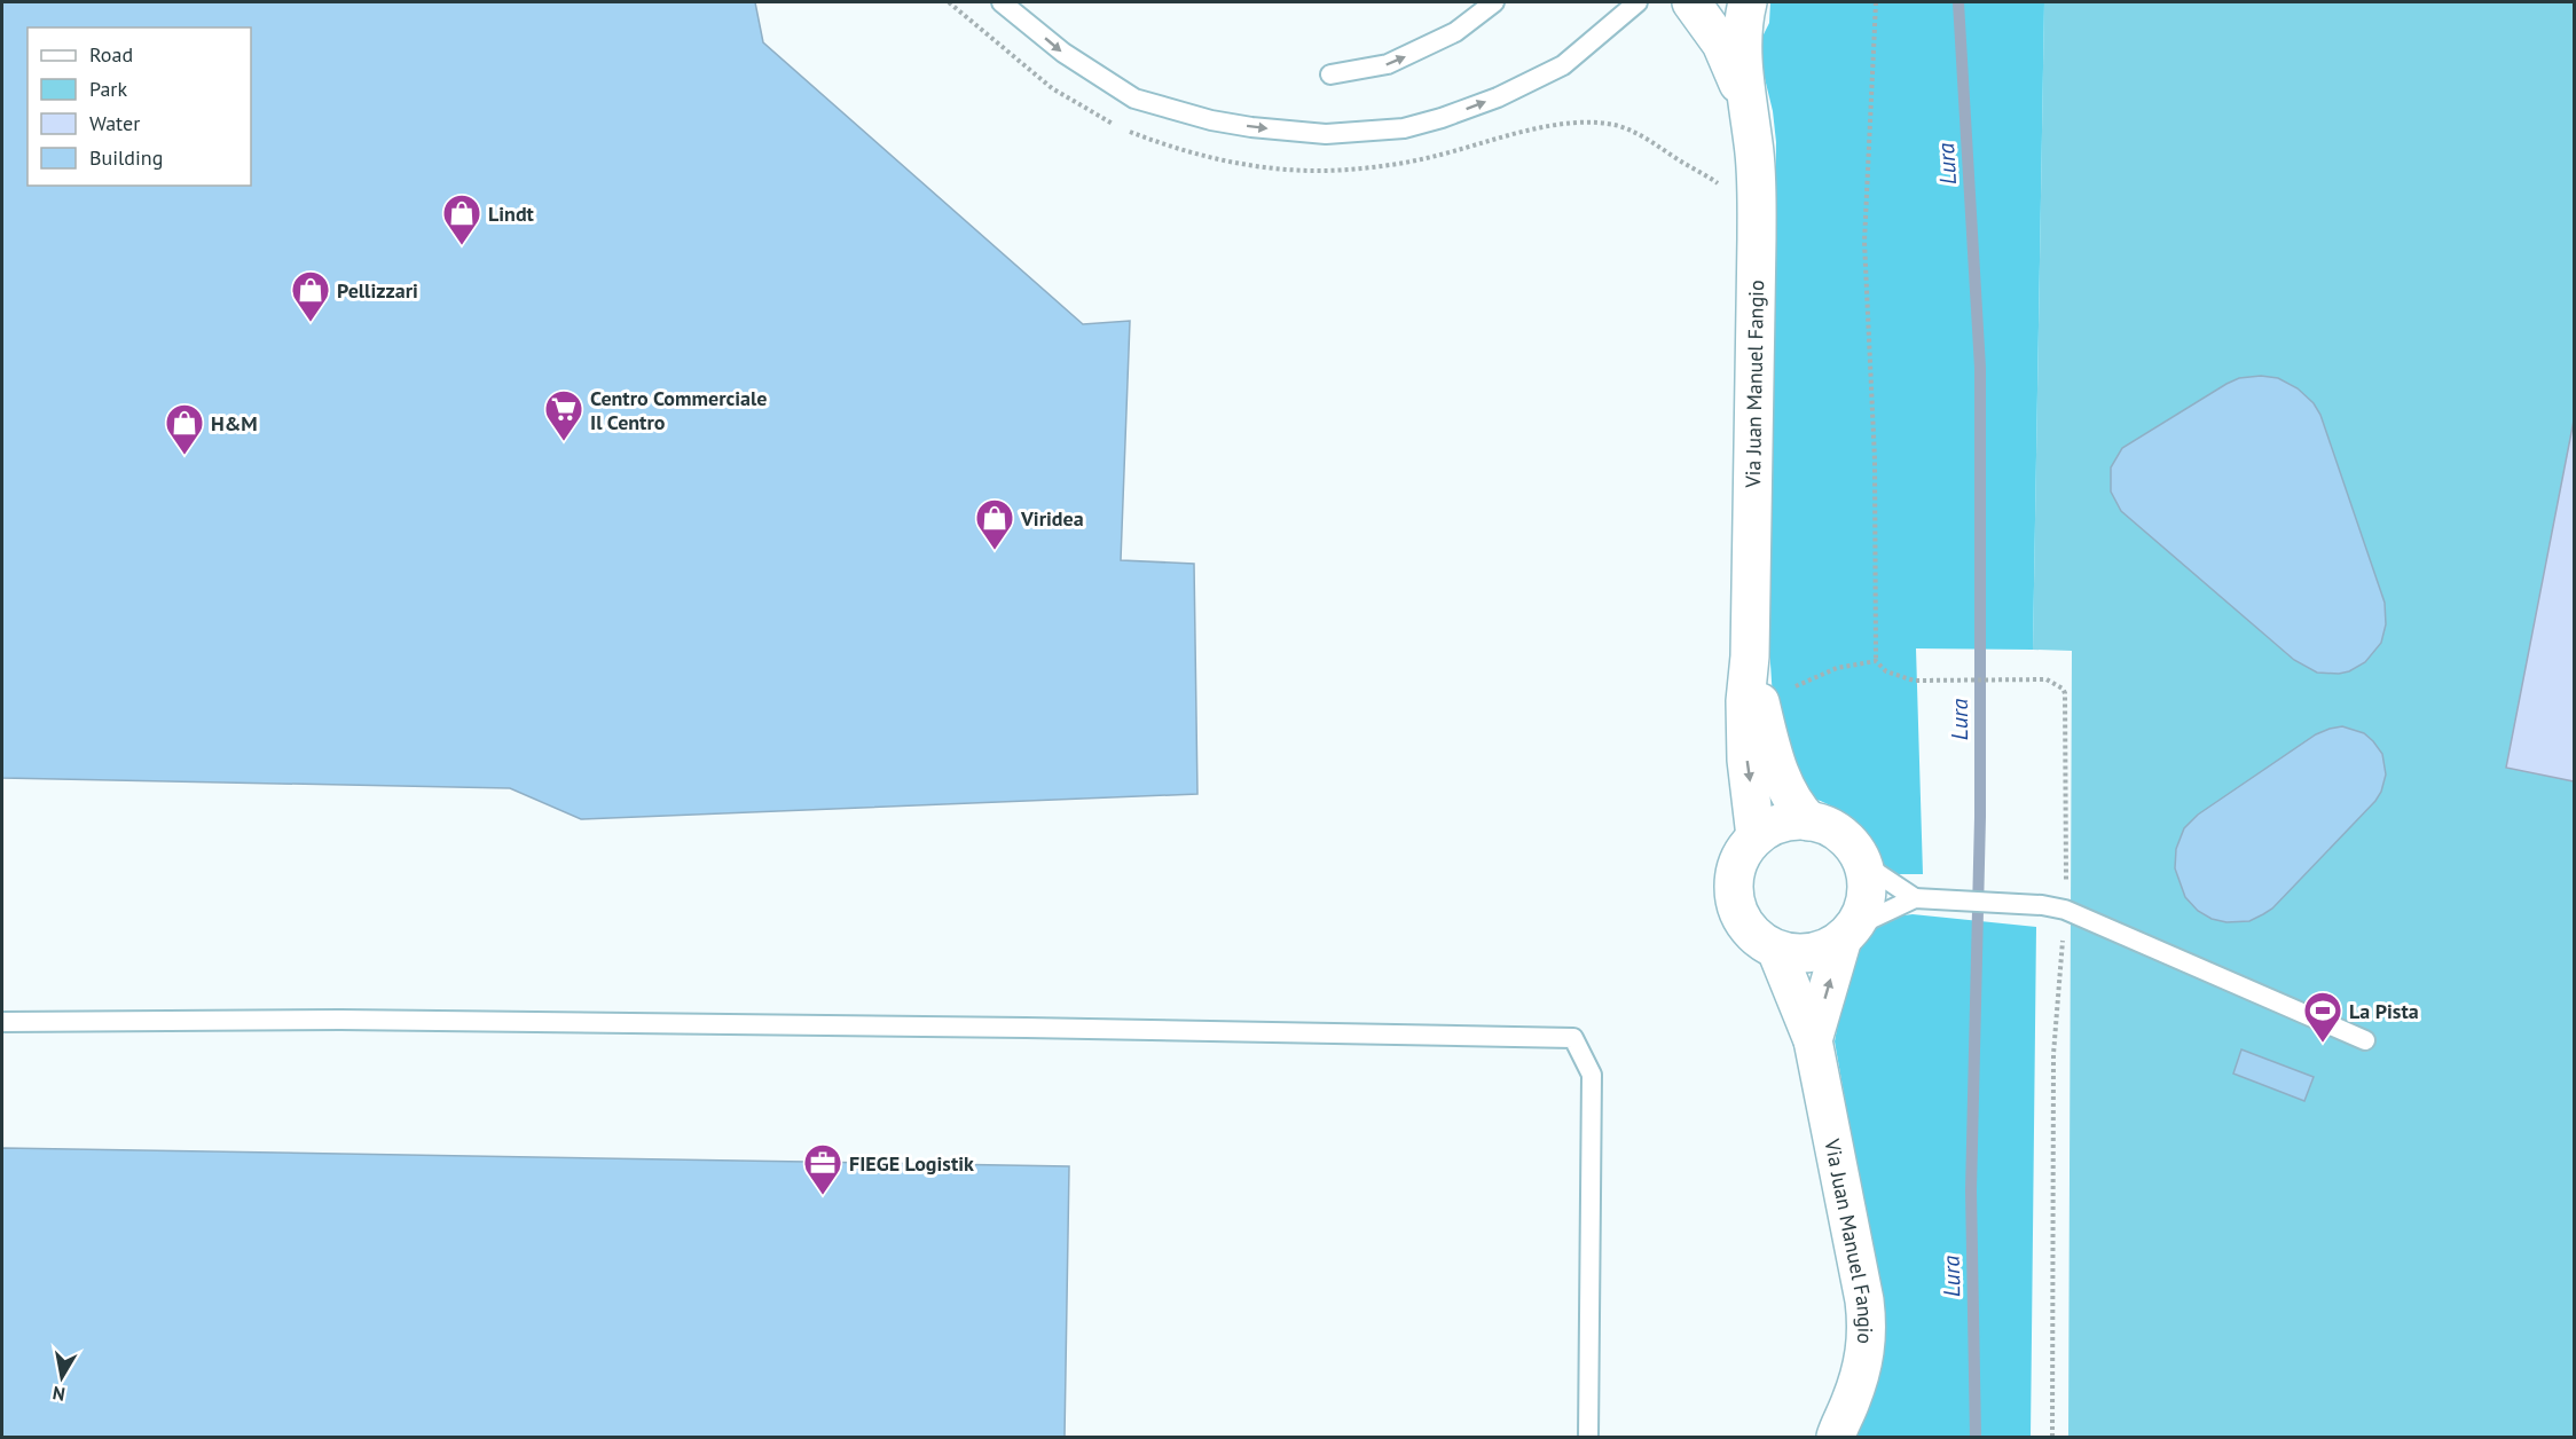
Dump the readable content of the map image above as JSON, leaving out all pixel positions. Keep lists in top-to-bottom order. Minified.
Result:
{"streets":{"street":["Via Juan Manuel Fangio"]},"water":["Lura"],"places":{"shop":["Lindt","Pellizzari","H&M","Viridea"],"supermarket":["Centro Commerciale Il Centro"],"sports":["La Pista"],"office":["FIEGE Logistik"]},"legend":["Road","Park","Water","Building"],"north":"bottom"}
